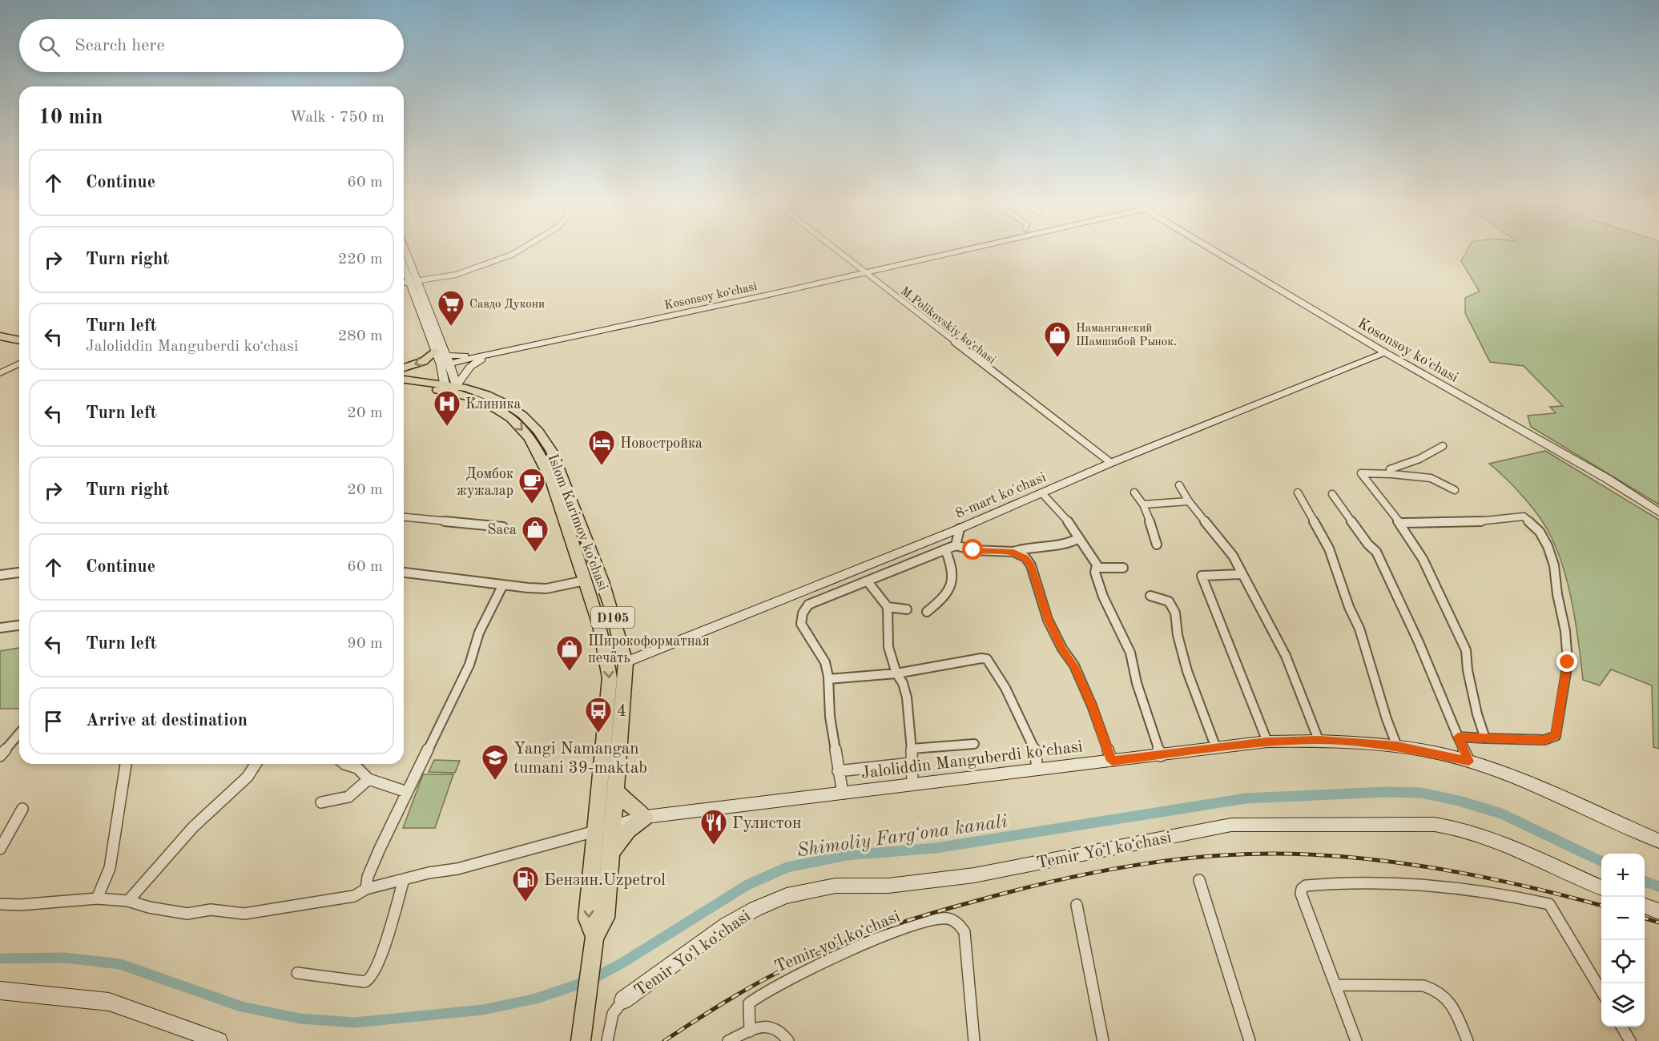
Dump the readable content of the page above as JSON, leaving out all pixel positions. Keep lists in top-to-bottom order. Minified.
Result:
{"streets":{"main road":["Islom Karimov koʻchasi","D105"],"street":["Kosonsoy koʻchasi","M.Polikovskiy koʻchasi","8-mart ko'chasi","Jaloliddin Manguberdi koʻchasi","Temir Yoʻl koʻchasi","Temir yoʻl koʻchasi"]},"crossings":[["Kosonsoy koʻchasi","M.Polikovskiy koʻchasi"],["Kosonsoy koʻchasi","8-mart ko'chasi"],["M.Polikovskiy koʻchasi","8-mart ko'chasi"],["8-mart ko'chasi","Islom Karimov koʻchasi"],["Islom Karimov koʻchasi","Jaloliddin Manguberdi koʻchasi"]],"water":["Shimoliy Fargʻona kanali"],"places":{"supermarket":["Савдо Дукони"],"shop":["Наманганский Шамшибой Рынок.","Saca","Широкоформатная печать"],"hospital":["Клиника"],"hotel":["Новостройка"],"cafe":["Домбок жужалар"],"bus stop":["4"],"school or university":["Yangi Namangan tumani 39-maktab"],"restaurant":["Гулистон"],"fuel station":["Бензин.Uzpetrol"]},"page":{"search":"Search here","heading":["10 min","Walk · 750 m"],"list":[["Continue","60 m"],["Turn right","220 m"],["Turn left","Jaloliddin Manguberdi koʻchasi","280 m"],["Turn left","20 m"],["Turn right","20 m"],["Continue","60 m"],["Turn left","90 m"],"Arrive at destination"],"map_buttons":["+","−"]}}
